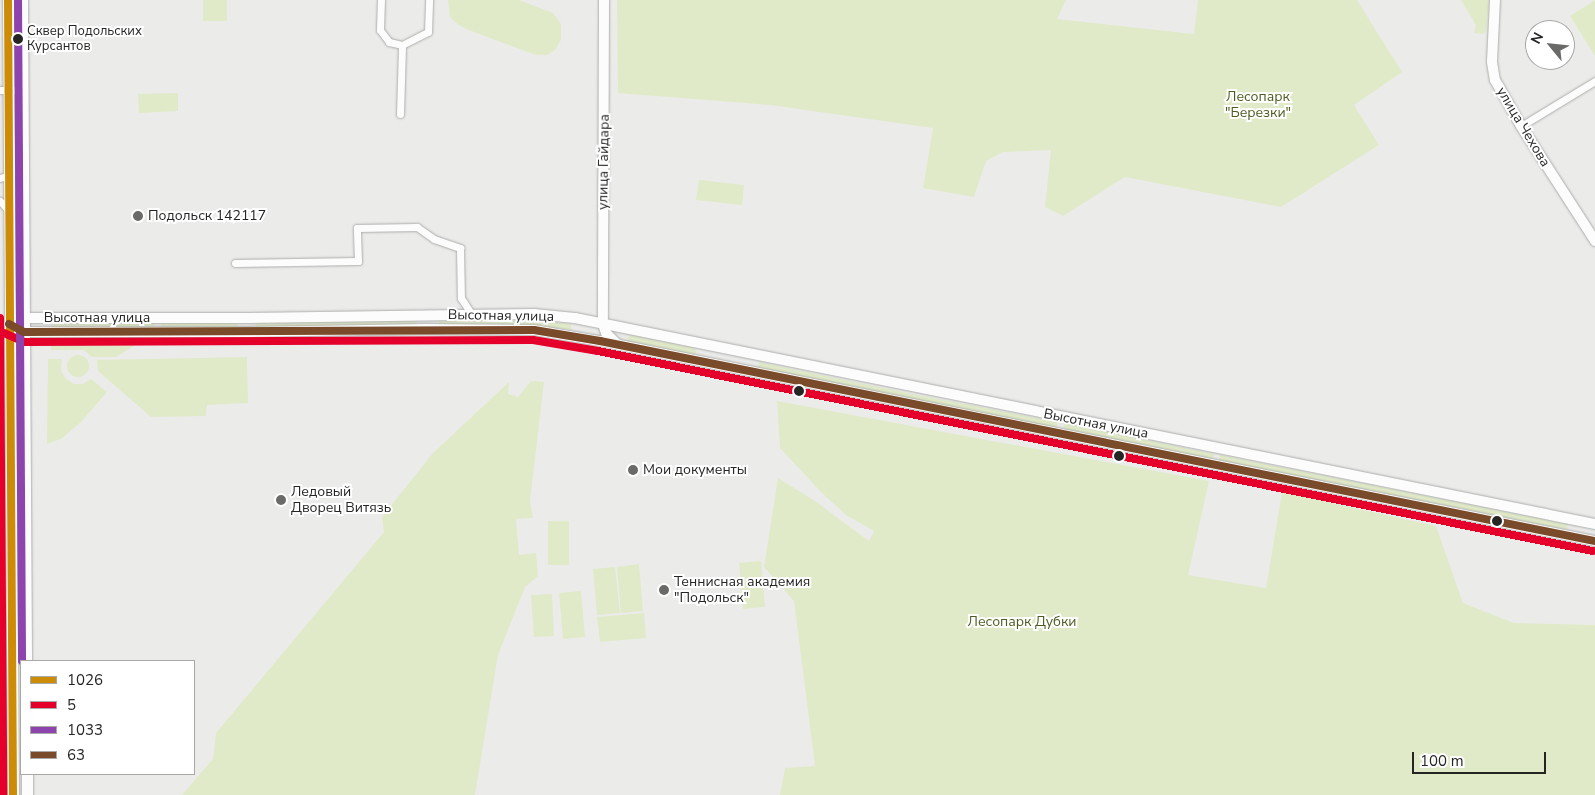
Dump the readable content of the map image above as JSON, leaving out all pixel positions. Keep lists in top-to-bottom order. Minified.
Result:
{"streets":{"street":["улица Чехова","улица Гайдара","Высотная улица"]},"crossings":[["улица Гайдара","Высотная улица"]],"parks":["Лесопарк \"Березки\"","Лесопарк Дубки"],"places":["Сквер Подольских Курсантов","Подольск 142117","Мои документы","Ледовый Дворец Витязь","Теннисная академия \"Подольск\""],"lines":["transit line 1026","transit line 1033","transit line 5","transit line 63"],"legend":["1026","5","1033","63"],"scale_bar":"100 m","north":"top left"}
